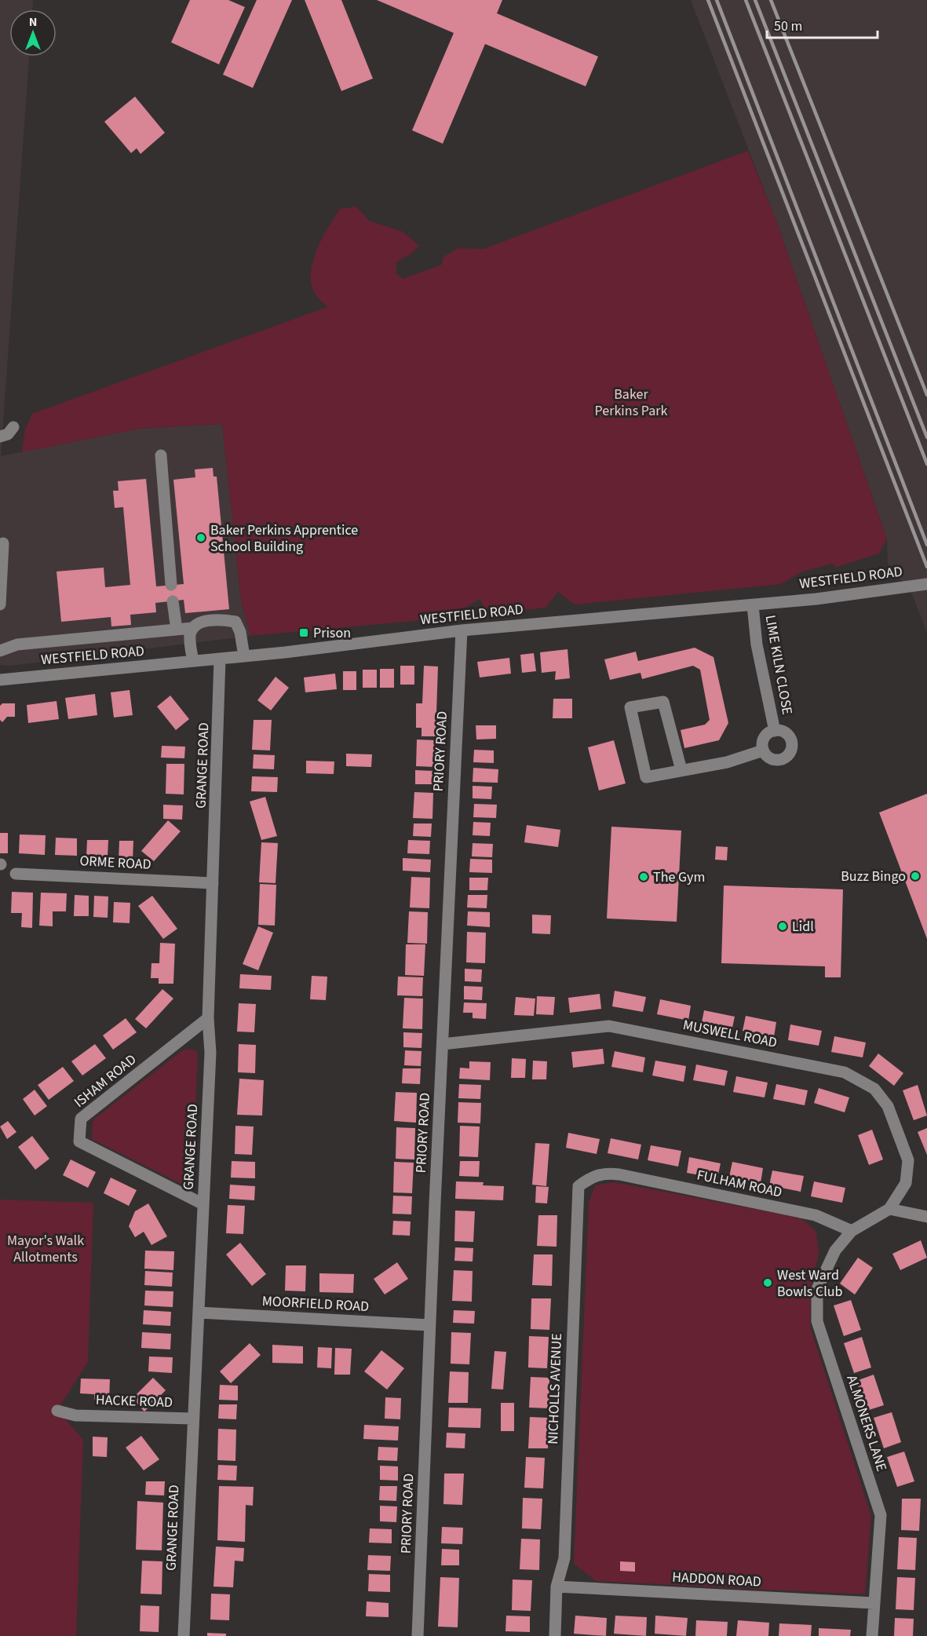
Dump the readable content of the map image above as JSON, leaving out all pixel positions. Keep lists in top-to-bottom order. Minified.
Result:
{"streets":{"street":["WESTFIELD ROAD","LIME KILN CLOSE","PRIORY ROAD","GRANGE ROAD","ORME ROAD","MUSWELL ROAD","ISHAM ROAD","FULHAM ROAD","MOORFIELD ROAD","NICHOLLS AVENUE","HACKE ROAD","ALMONERS LANE","HADDON ROAD"]},"crossings":[["WESTFIELD ROAD","LIME KILN CLOSE"],["WESTFIELD ROAD","PRIORY ROAD"],["WESTFIELD ROAD","GRANGE ROAD"],["PRIORY ROAD","MUSWELL ROAD"],["PRIORY ROAD","MOORFIELD ROAD"],["GRANGE ROAD","ORME ROAD"],["GRANGE ROAD","ISHAM ROAD"],["GRANGE ROAD","MOORFIELD ROAD"],["GRANGE ROAD","HACKE ROAD"],["MUSWELL ROAD","ALMONERS LANE"],["FULHAM ROAD","NICHOLLS AVENUE"],["FULHAM ROAD","ALMONERS LANE"],["NICHOLLS AVENUE","HADDON ROAD"],["ALMONERS LANE","HADDON ROAD"]],"parks":["Baker Perkins Park","Mayor's Walk Allotments"],"places":{"other":["Baker Perkins Apprentice School Building","Buzz Bingo","The Gym","Lidl","West Ward Bowls Club"],"transit":["Prison"]},"scale_bar":"50 m","north":"top"}
